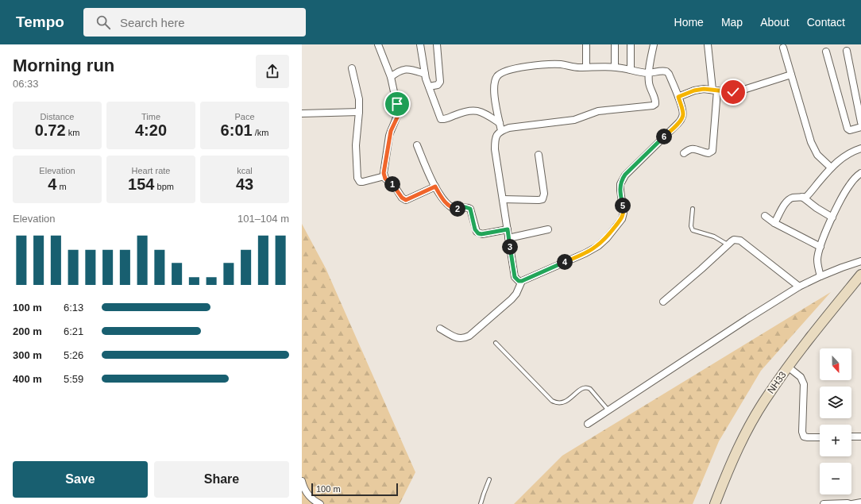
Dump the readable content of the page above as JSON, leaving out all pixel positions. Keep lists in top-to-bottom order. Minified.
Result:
{"streets":{"main road":["NH33"]},"scale_bar":"100 m","north":"bottom","page":{"header":"Tempo","search":"Search here","nav":["Home","Map","About","Contact"],"heading":["Morning run","06:33"],"stats":[["Distance","0.72 km"],["Time","4:20"],["Pace","6:01 /km"],["Elevation","4 m"],["Heart rate","154 bpm"],["kcal","43"]],"pins":["6","1","5","2","3","4"],"chart":["Elevation","101–104 m"],"list":[{"name":"100 m","note":"6:13"},{"name":"200 m","note":"6:21"},{"name":"300 m","note":"5:26"},{"name":"400 m","note":"5:59"}],"map_buttons":["+","−"],"buttons":["Save","Share"],"scale":"100 m"}}
